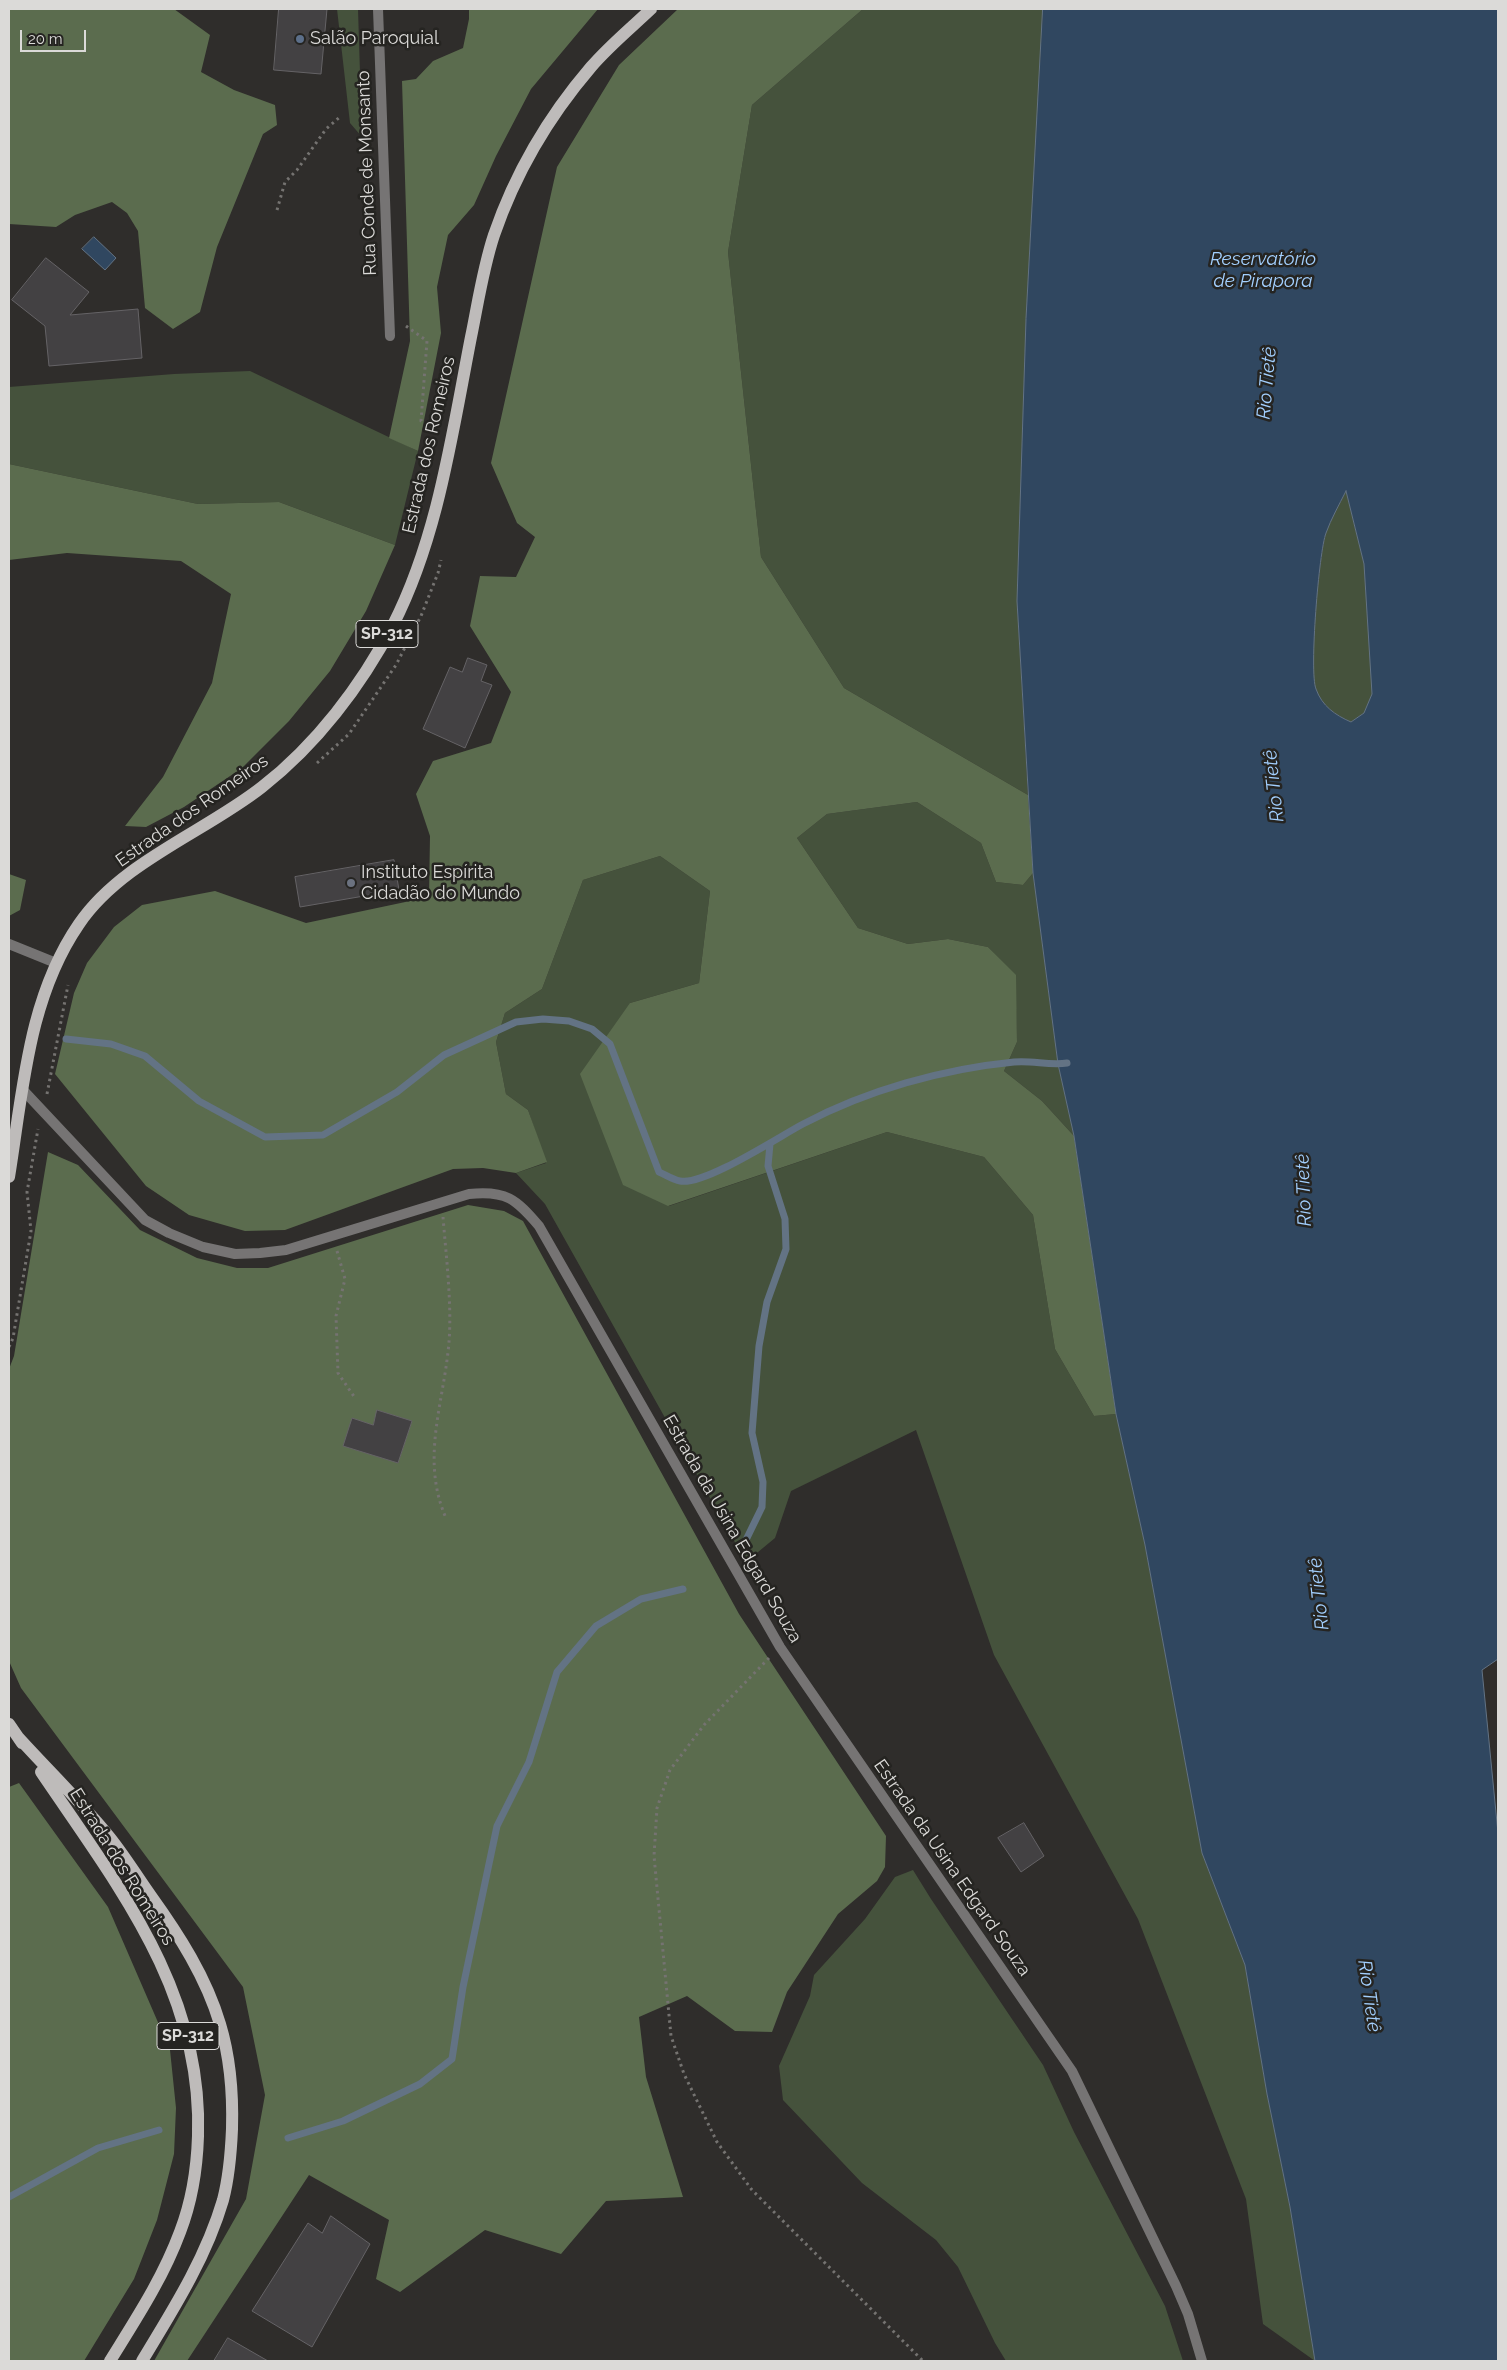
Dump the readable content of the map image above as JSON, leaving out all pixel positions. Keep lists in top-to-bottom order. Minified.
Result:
{"streets":{"main road":["Estrada dos Romeiros","SP-312"],"street":["Rua Conde de Monsanto","Estrada da Usina Edgard Souza"]},"crossings":[["Estrada dos Romeiros","Estrada da Usina Edgard Souza"]],"water":["Reservatório de Pirapora","Rio Tietê"],"places":["Salão Paroquial","Instituto Espírita Cidadão do Mundo"],"scale_bar":"20 m"}
